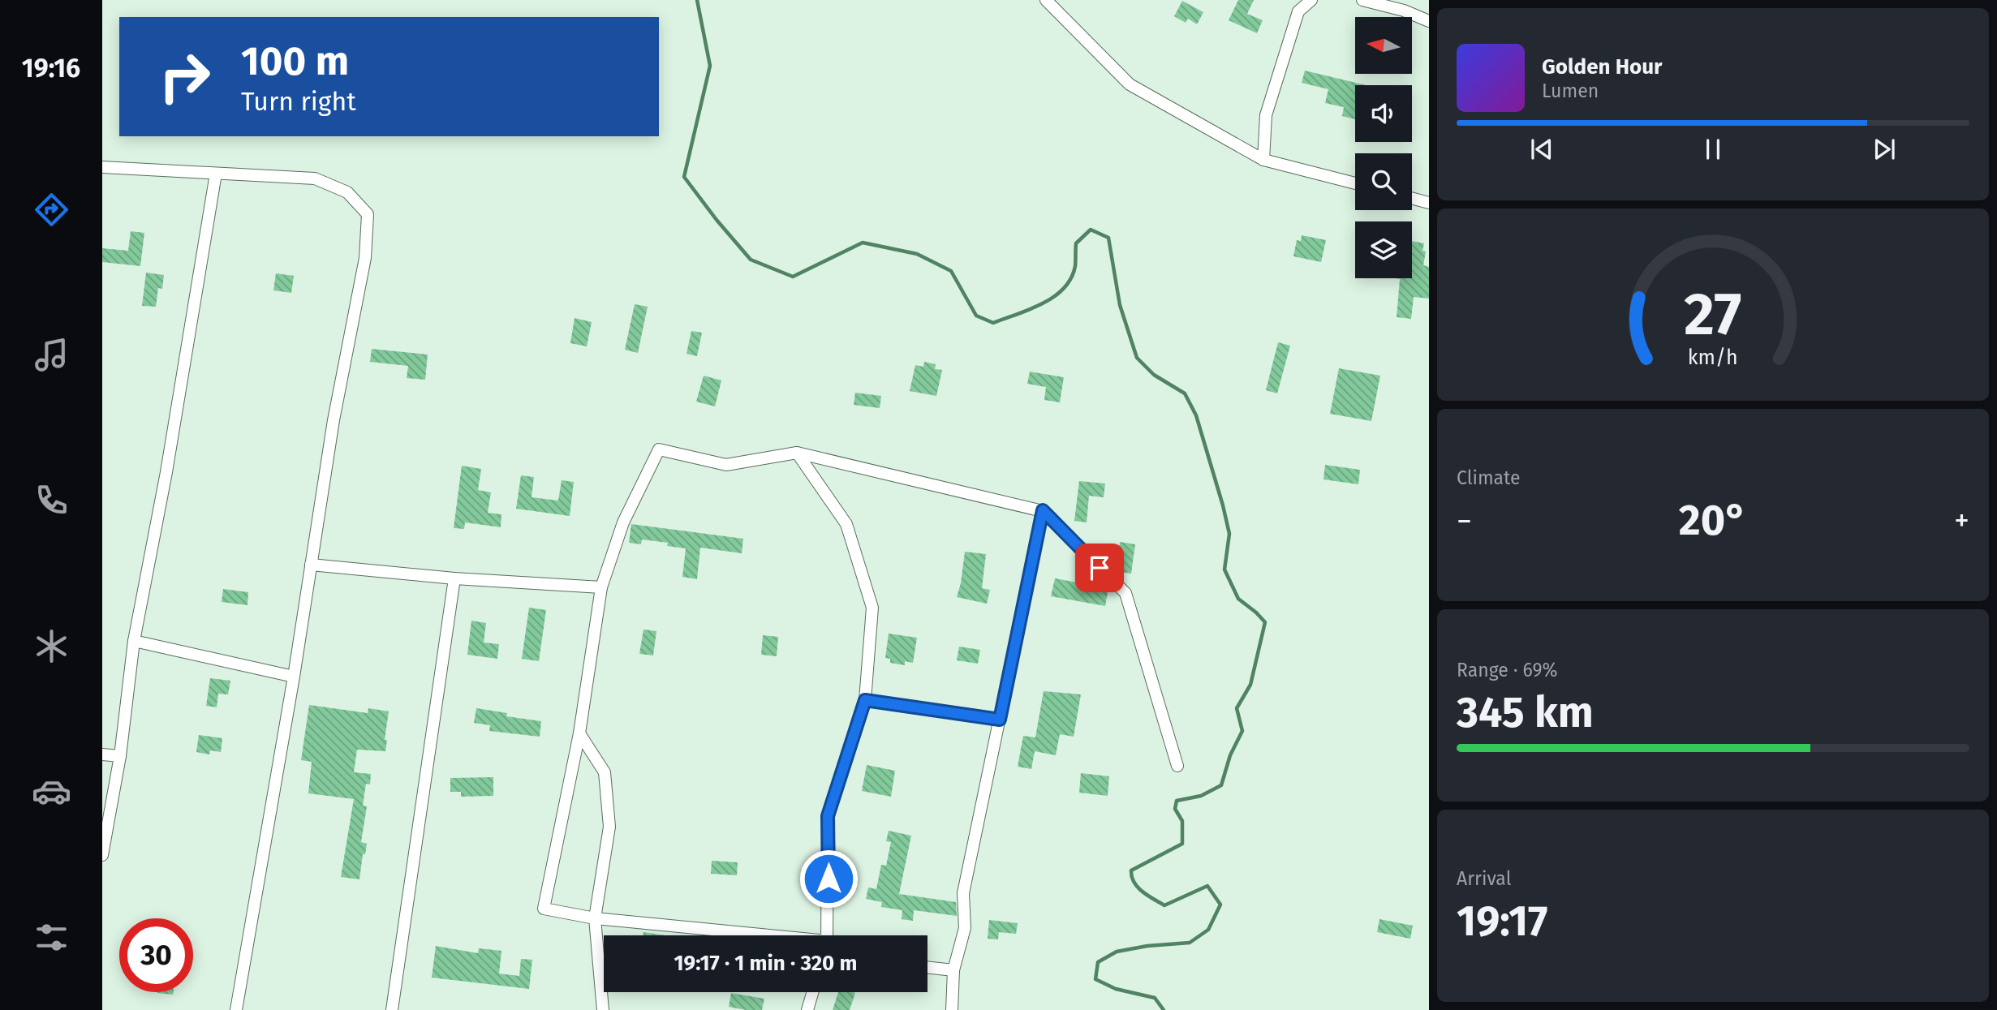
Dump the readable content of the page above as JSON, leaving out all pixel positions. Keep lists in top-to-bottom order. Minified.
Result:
{"north":"left","page":{"tabs":"19:16","turn":["100 m","Turn right"],"song":["Golden Hour","Lumen"],"tile":["Climate",["Range · 69%","345 km"],["Arrival","19:17"]],"heat":["−","20°","+"],"limit":"30","trip":"19:17 · 1 min · 320 m","gauge":["27","km/h"]}}
